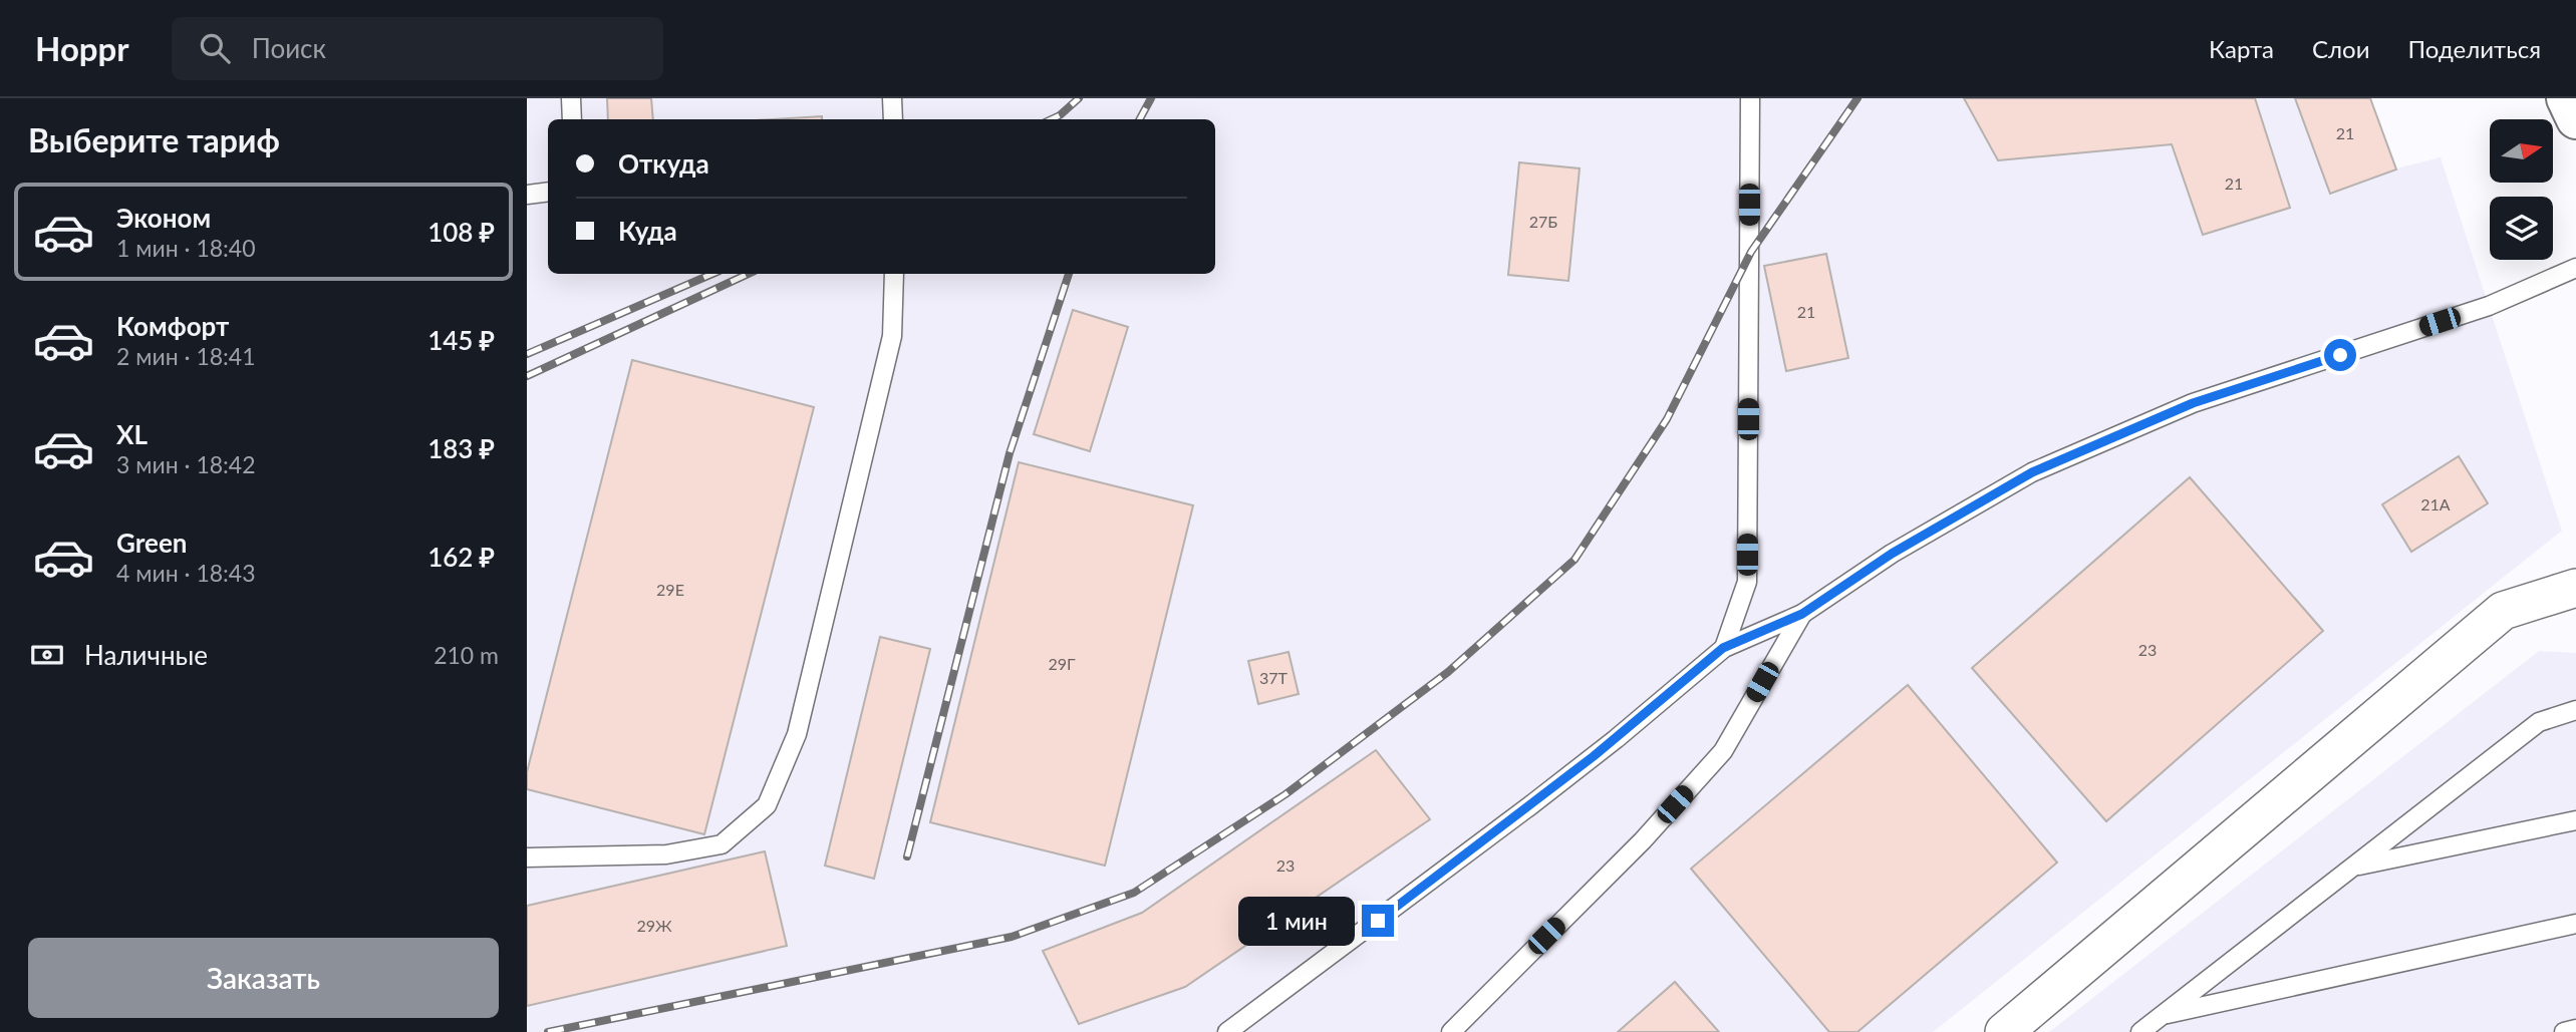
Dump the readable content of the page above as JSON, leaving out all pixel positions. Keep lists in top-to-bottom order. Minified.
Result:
{"house_numbers":["21","21","27Б","21","21А","29Е","23","29Г","37Т","23","29Ж"],"north":"right","page":{"header":"Hoppr","search":"Поиск","nav":["Карта","Слои","Поделиться"],"heading":"Выберите тариф","banner":["Откуда","Куда"],"list":[{"name":"Эконом","note":"1 мин · 18:40","value":"108 ₽"},{"name":"Комфорт","note":"2 мин · 18:41","value":"145 ₽"},{"name":"XL","note":"3 мин · 18:42","value":"183 ₽"},{"name":"Green","note":"4 мин · 18:43","value":"162 ₽"}],"pay":["Наличные","210 m"],"bubble":"1 мин","buttons":"Заказать"}}
